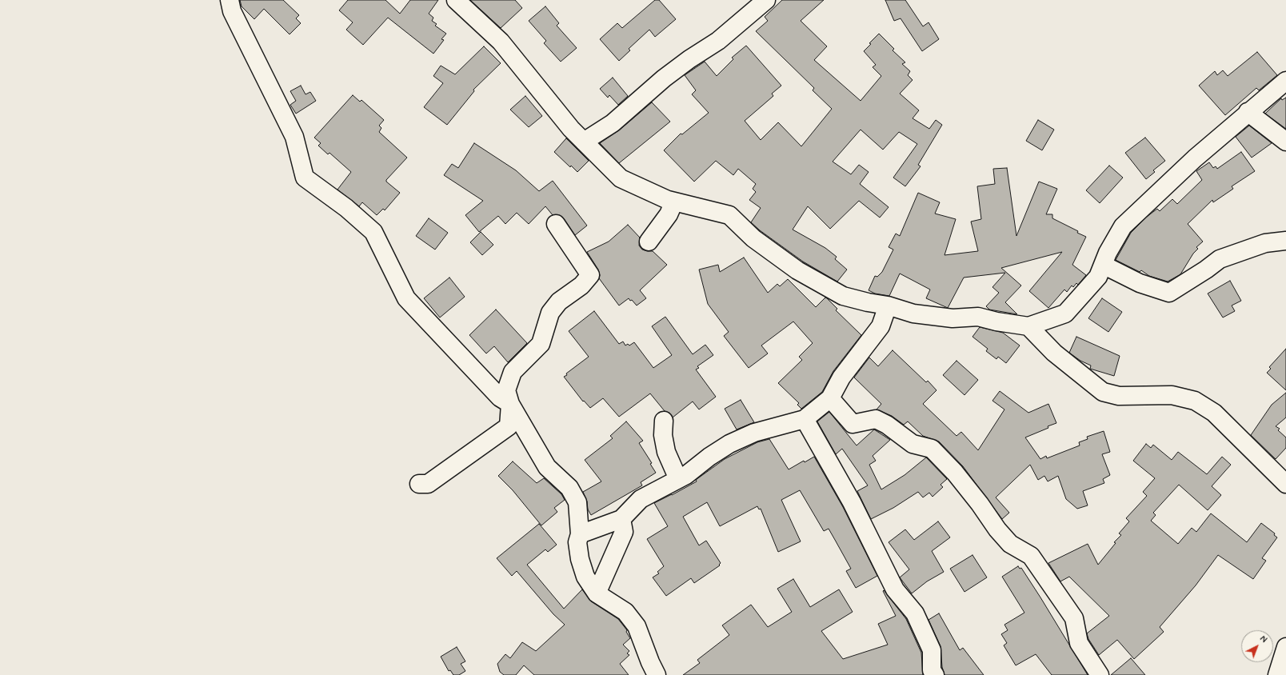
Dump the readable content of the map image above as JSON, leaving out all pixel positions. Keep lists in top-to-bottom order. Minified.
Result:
{"north":"top right"}
